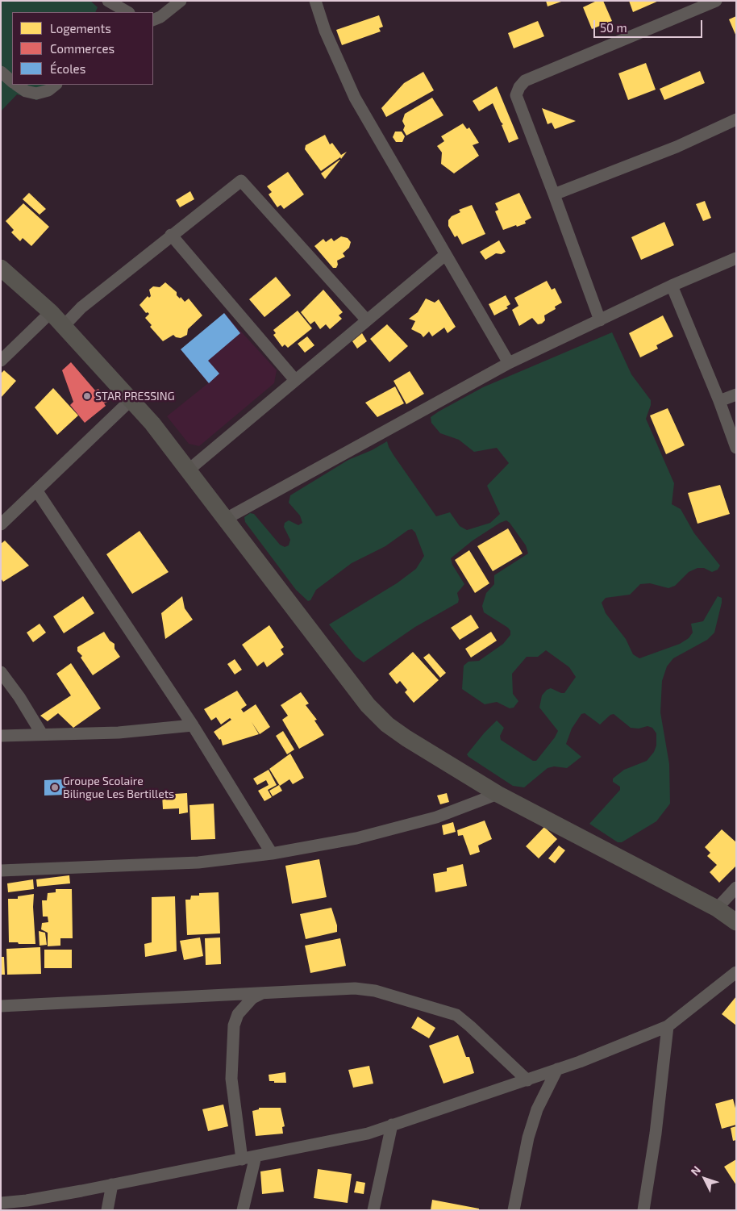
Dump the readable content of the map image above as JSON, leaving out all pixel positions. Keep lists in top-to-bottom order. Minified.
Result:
{"places":["STAR PRESSING","Groupe Scolaire Bilingue Les Bertillets"],"legend":["Logements","Commerces","Écoles"],"scale_bar":"50 m","north":"top left"}
